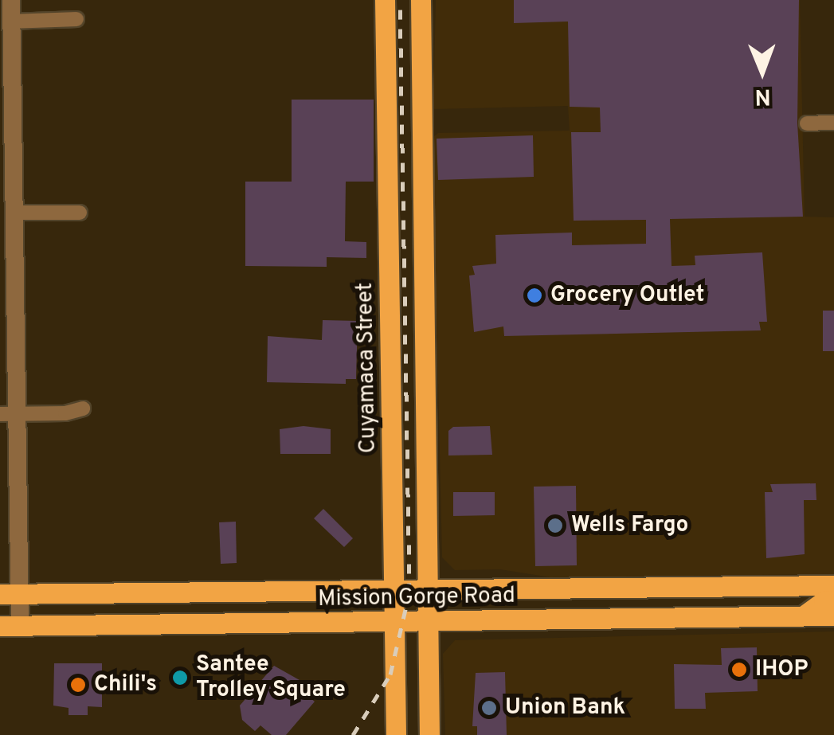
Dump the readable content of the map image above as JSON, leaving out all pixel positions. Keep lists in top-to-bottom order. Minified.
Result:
{"streets":{"main road":["Cuyamaca Street","Mission Gorge Road"]},"crossings":[["Cuyamaca Street","Mission Gorge Road"]],"places":["Grocery Outlet","Wells Fargo","IHOP","Santee Trolley Square","Chili's","Union Bank"],"north":"bottom"}
